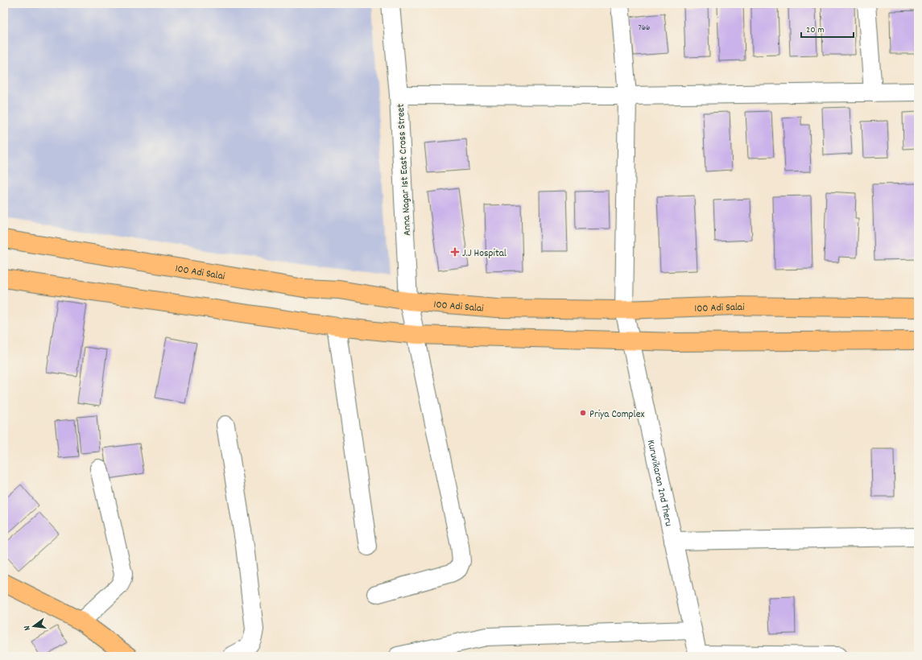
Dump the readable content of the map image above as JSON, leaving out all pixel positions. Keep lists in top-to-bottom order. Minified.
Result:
{"streets":{"main road":["100 Adi Salai"],"street":["Anna Nagar 1st East Cross Street","Kuruvikaran 2nd Theru"]},"crossings":[["Anna Nagar 1st East Cross Street","100 Adi Salai"],["100 Adi Salai","Kuruvikaran 2nd Theru"]],"places":{"health":["J.J Hospital"],"other":["Priya Complex"]},"house_numbers":["766"],"scale_bar":"20 m","north":"left"}
